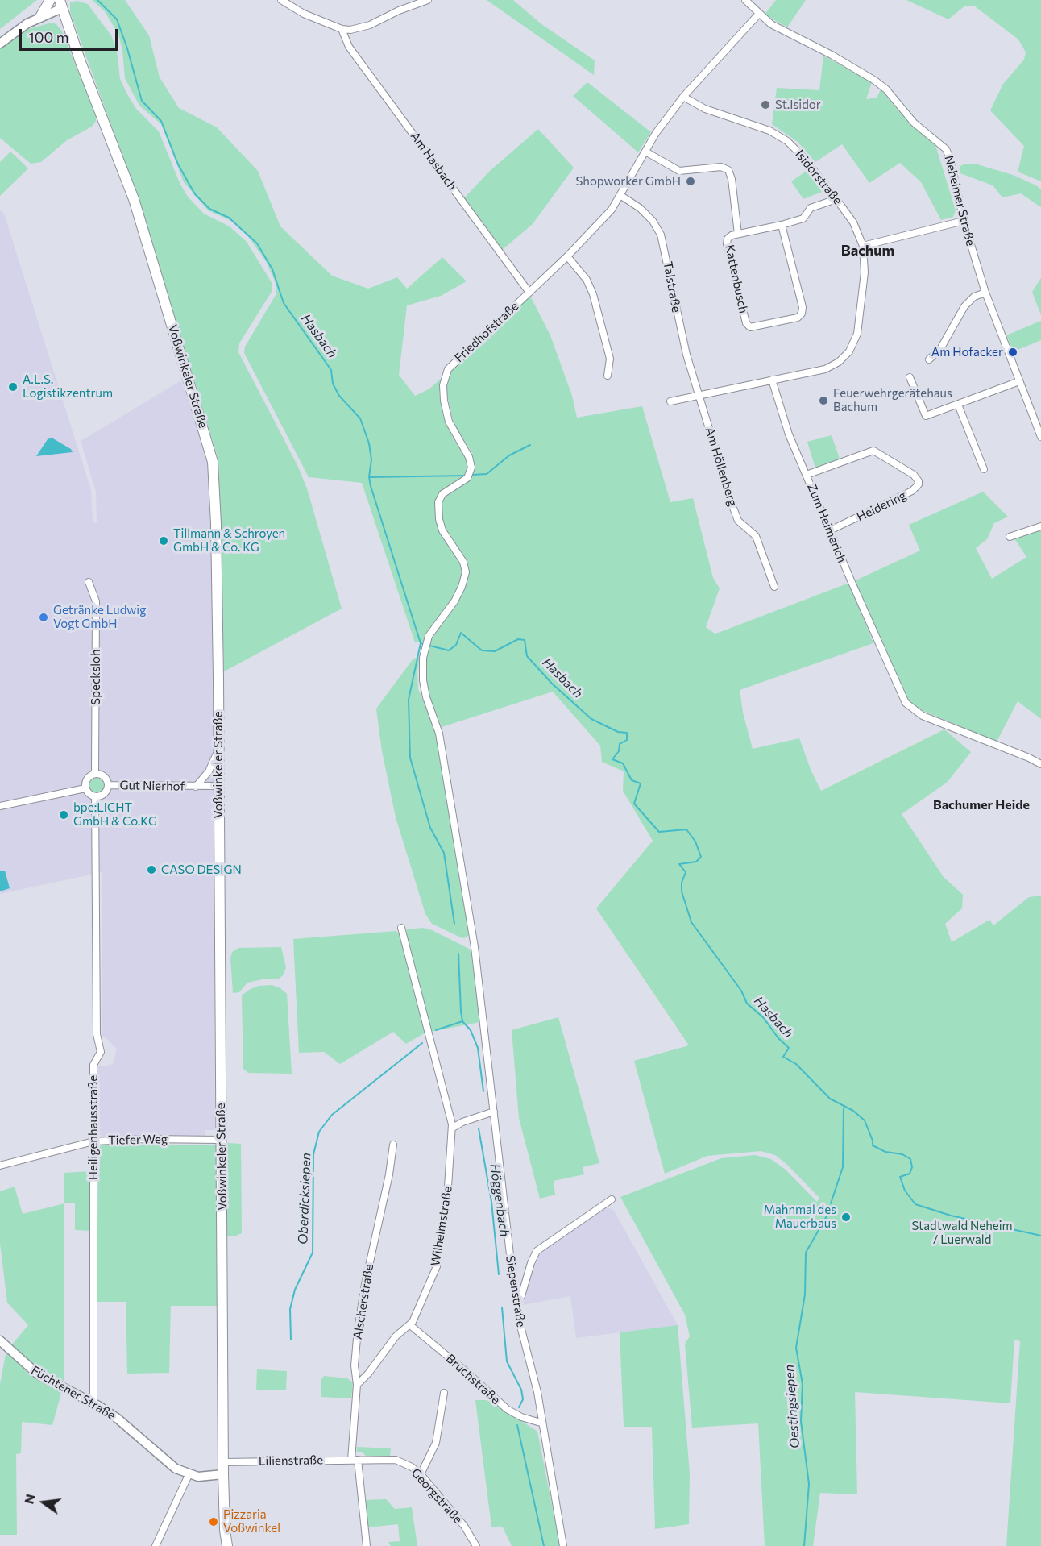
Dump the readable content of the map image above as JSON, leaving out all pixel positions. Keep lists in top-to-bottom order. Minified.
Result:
{"streets":{"main road":["Voßwinkeler Straße"],"street":["Am Hasbach","Isidorstraße","Neheimer Straße","Kattenbusch","Talstraße","Friedhofstraße","Am Höllenberg","Heidering","Zum Heimerich","Specksloh","Gut Nierhof","Heiligenhausstraße","Tiefer Weg","Wilhelmstraße","Siepenstraße","Alscherstraße","Bruchstraße","Füchtener Straße","Lilienstraße","Georgstraße"]},"crossings":[["Am Hasbach","Friedhofstraße"],["Isidorstraße","Kattenbusch"],["Isidorstraße","Friedhofstraße"],["Kattenbusch","Friedhofstraße"],["Talstraße","Friedhofstraße"],["Talstraße","Am Höllenberg"],["Friedhofstraße","Siepenstraße"],["Voßwinkeler Straße","Gut Nierhof"],["Voßwinkeler Straße","Tiefer Weg"],["Voßwinkeler Straße","Lilienstraße"],["Heidering","Zum Heimerich"],["Specksloh","Gut Nierhof"],["Specksloh","Heiligenhausstraße"],["Gut Nierhof","Heiligenhausstraße"],["Heiligenhausstraße","Tiefer Weg"],["Heiligenhausstraße","Füchtener Straße"],["Wilhelmstraße","Alscherstraße"],["Wilhelmstraße","Bruchstraße"],["Siepenstraße","Bruchstraße"],["Alscherstraße","Lilienstraße"],["Alscherstraße","Georgstraße"],["Lilienstraße","Georgstraße"]],"districts":["Bachum","Bachumer Heide"],"water":["Hasbach","Oberdicksiepen","Höggenbach","Oestingsiepen"],"parks":["Stadtwald Neheim / Luerwald"],"places":["St.Isidor","Shopworker GmbH","Am Hofacker","A.L.S. Logistikzentrum","Feuerwehrgerätehaus Bachum","Tillmann & Schroyen GmbH & Co. KG","Getränke Ludwig Vogt GmbH","bpe:LICHT GmbH & Co.KG","CASO DESIGN","Mahnmal des Mauerbaus","Pizzaria Voßwinkel"],"scale_bar":"100 m","north":"left"}
